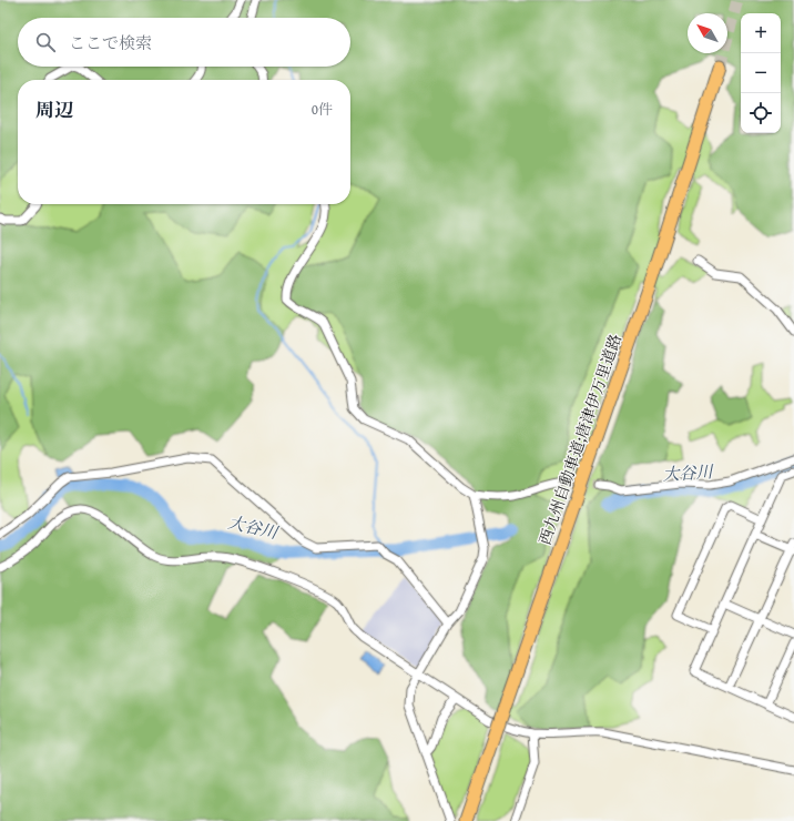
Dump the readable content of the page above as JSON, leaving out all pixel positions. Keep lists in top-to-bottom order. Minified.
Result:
{"streets":{"highway":["西九州自動車道;唐津伊万里道路"]},"water":["大谷川"],"north":"top left","page":{"map_buttons":["+","−"],"search":"ここで検索","heading":["周辺","0件"]}}
